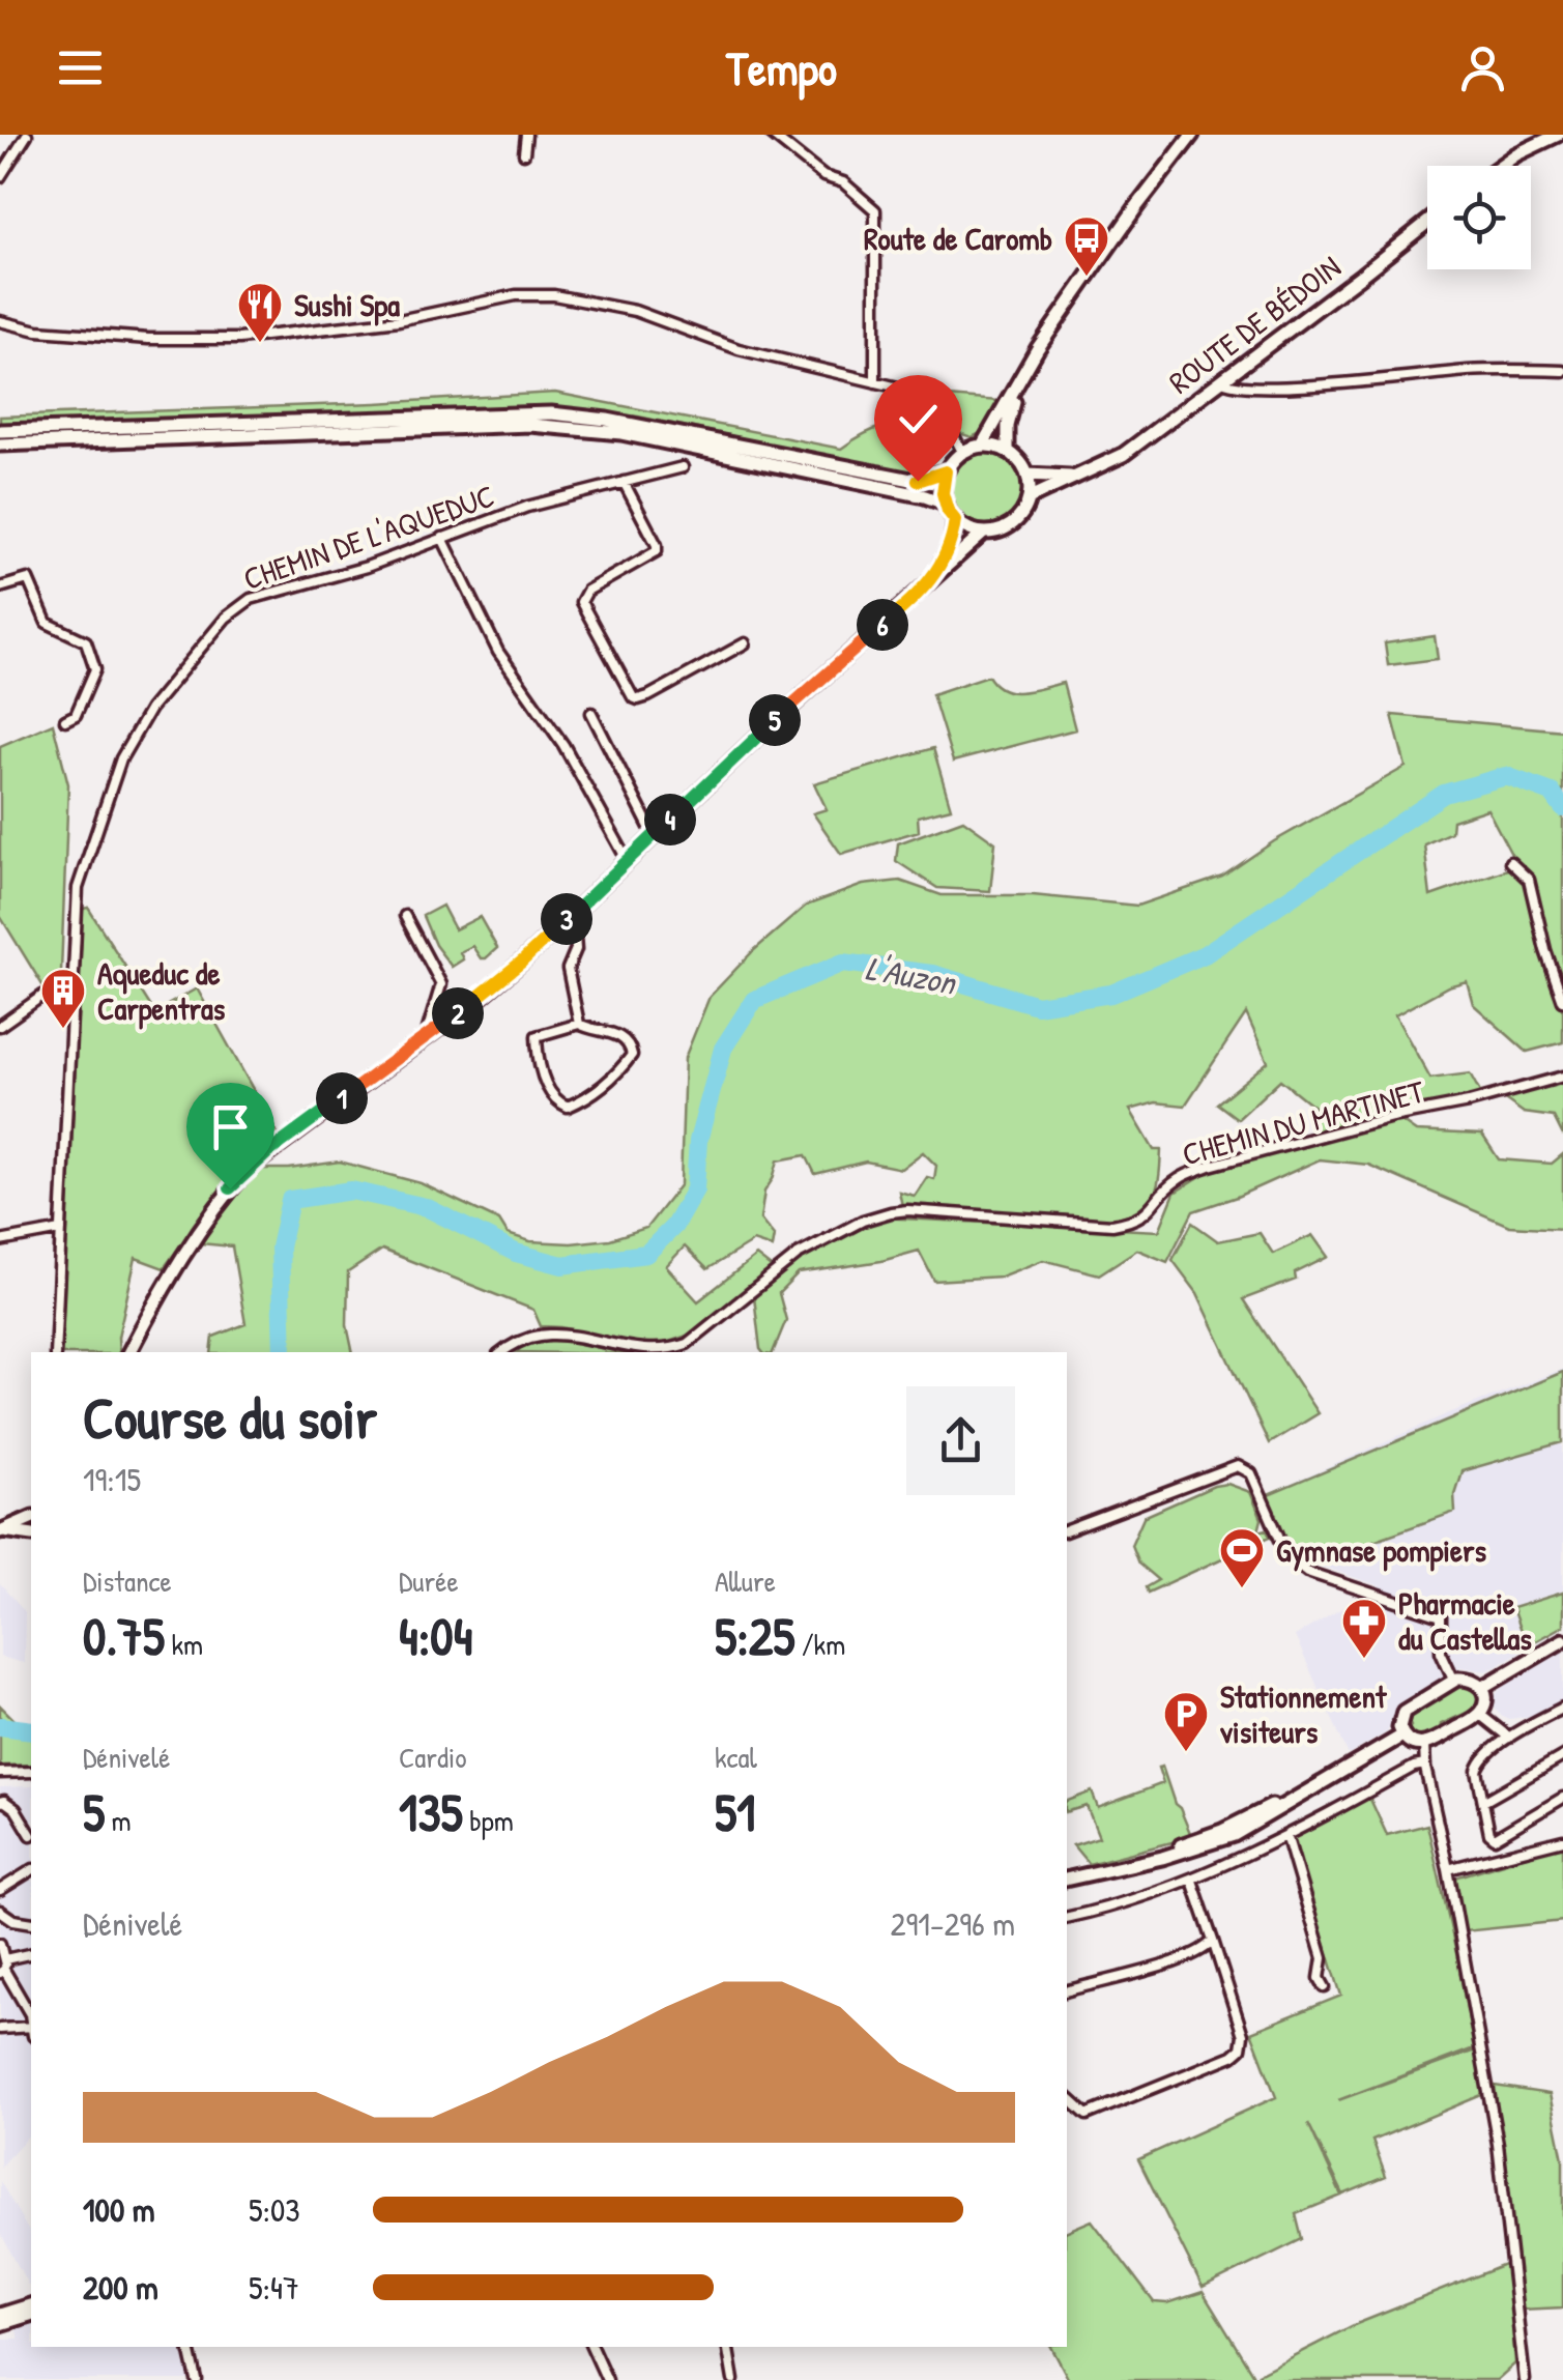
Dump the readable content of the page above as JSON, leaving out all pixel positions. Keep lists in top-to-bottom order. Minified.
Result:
{"streets":{"main road":["ROUTE DE BÉDOIN"],"street":["CHEMIN DE L'AQUEDUC","CHEMIN DU MARTINET"]},"water":["L'Auzon"],"places":{"bus stop":["Route de Caromb"],"restaurant":["Sushi Spa"],"building":["Aqueduc de Carpentras"],"sports":["Gymnase pompiers"],"pharmacy":["Pharmacie du Castellas"],"parking":["Stationnement visiteurs"]},"page":{"header":"Tempo","pins":["6","5","4","3","2","1"],"heading":["Course du soir","19:15"],"stats":[["Distance","0.75 km"],["Durée","4:04"],["Allure","5:25 /km"],["Dénivelé","5 m"],["Cardio","135 bpm"],["kcal","51"]],"chart":["Dénivelé","291–296 m"],"list":[{"name":"100 m","note":"5:03"},{"name":"200 m","note":"5:47"}]}}
